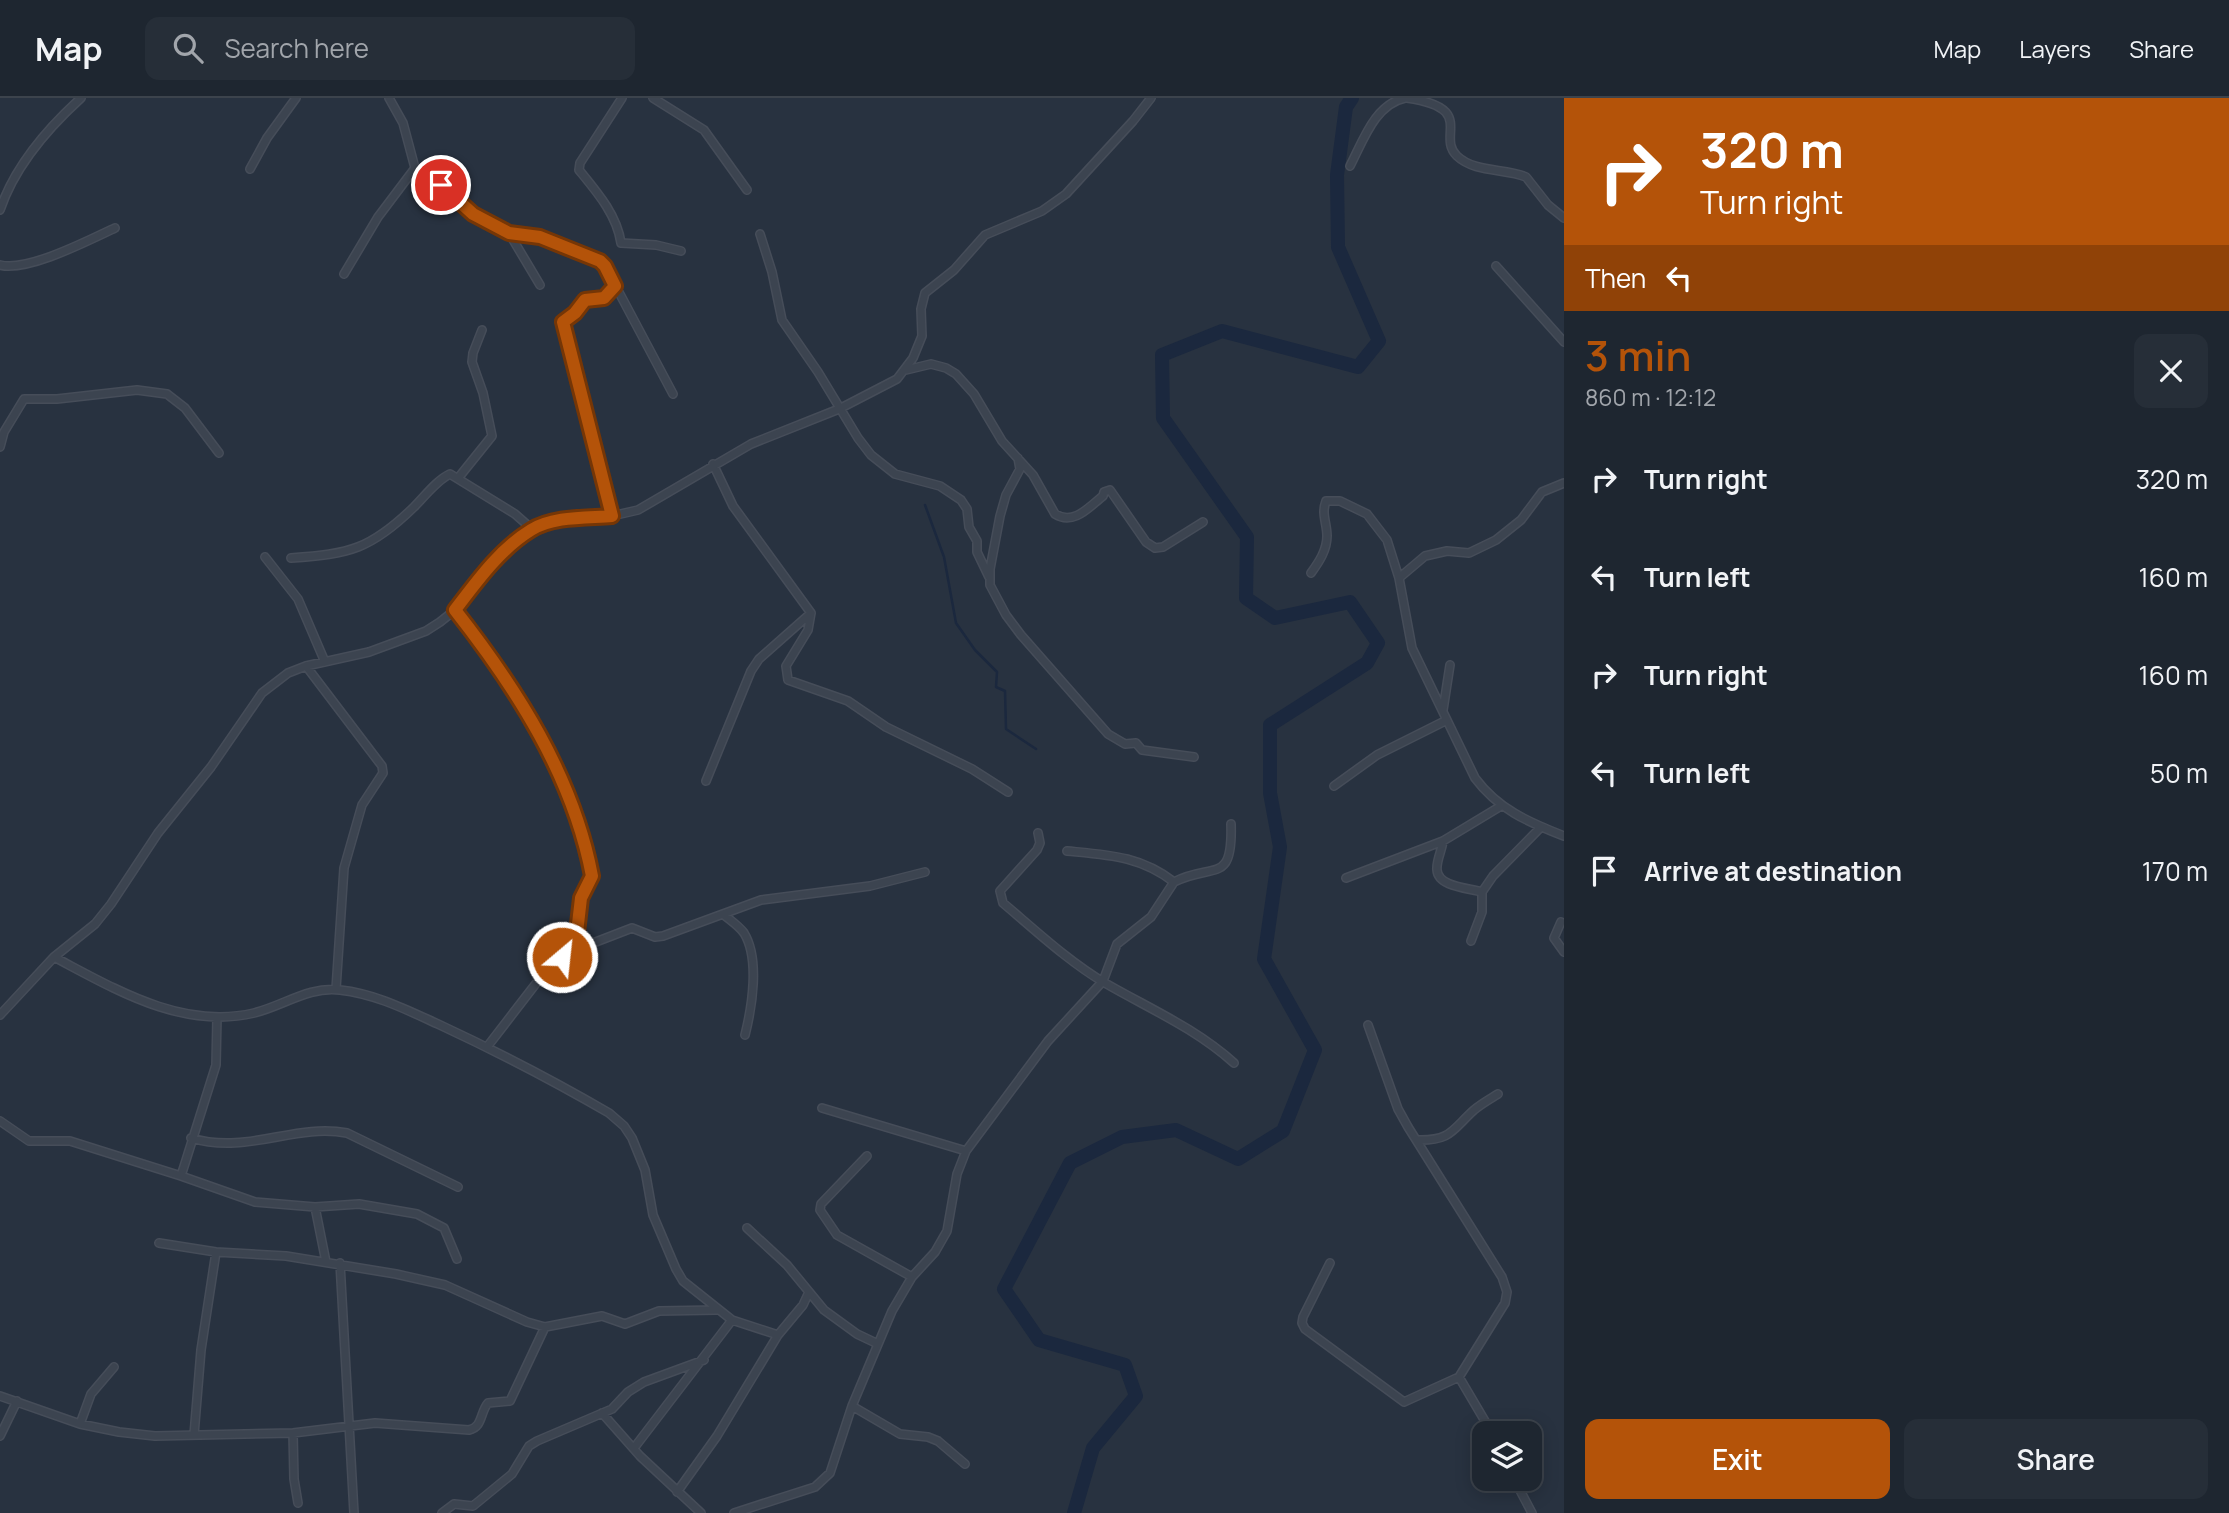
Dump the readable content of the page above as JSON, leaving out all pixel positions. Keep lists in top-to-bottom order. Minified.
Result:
{"page":{"header":"Map","search":"Search here","nav":["Map","Layers","Share"],"turn":["320 m","Turn right"],"then":"Then","heading":["3 min","860 m · 12:12"],"list":[{"name":"Turn right","value":"320 m"},{"name":"Turn left","value":"160 m"},{"name":"Turn right","value":"160 m"},{"name":"Turn left","value":"50 m"},{"name":"Arrive at destination","value":"170 m"}],"buttons":["Exit","Share"]}}
